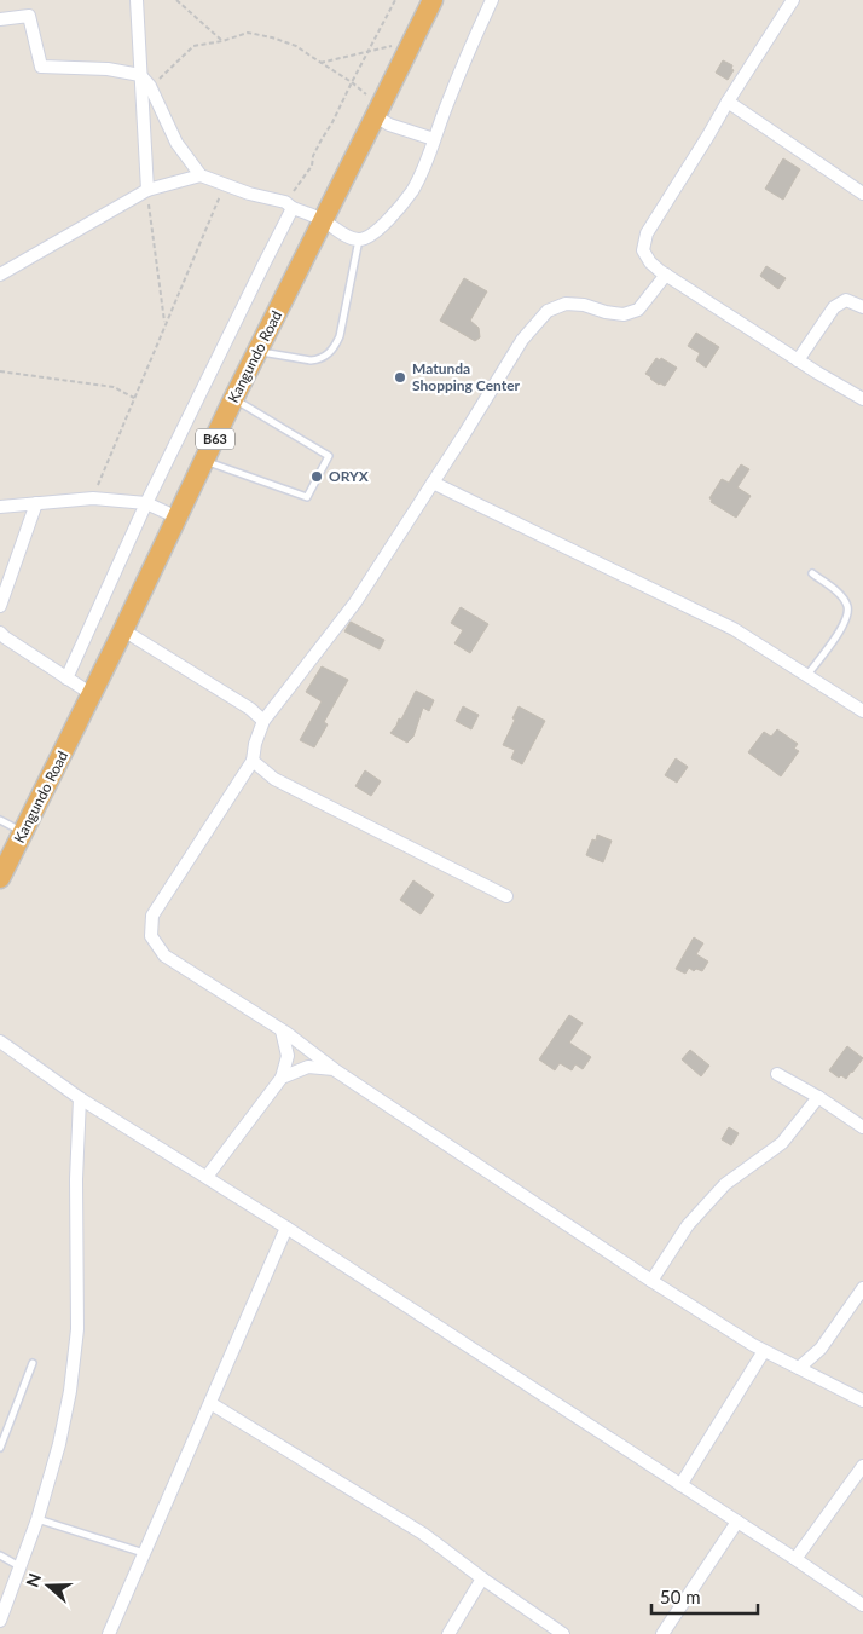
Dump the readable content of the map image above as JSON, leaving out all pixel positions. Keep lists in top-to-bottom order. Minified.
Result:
{"streets":{"highway":["Kangundo Road","B63"]},"places":["Matunda Shopping Center","ORYX"],"scale_bar":"50 m","north":"left"}
